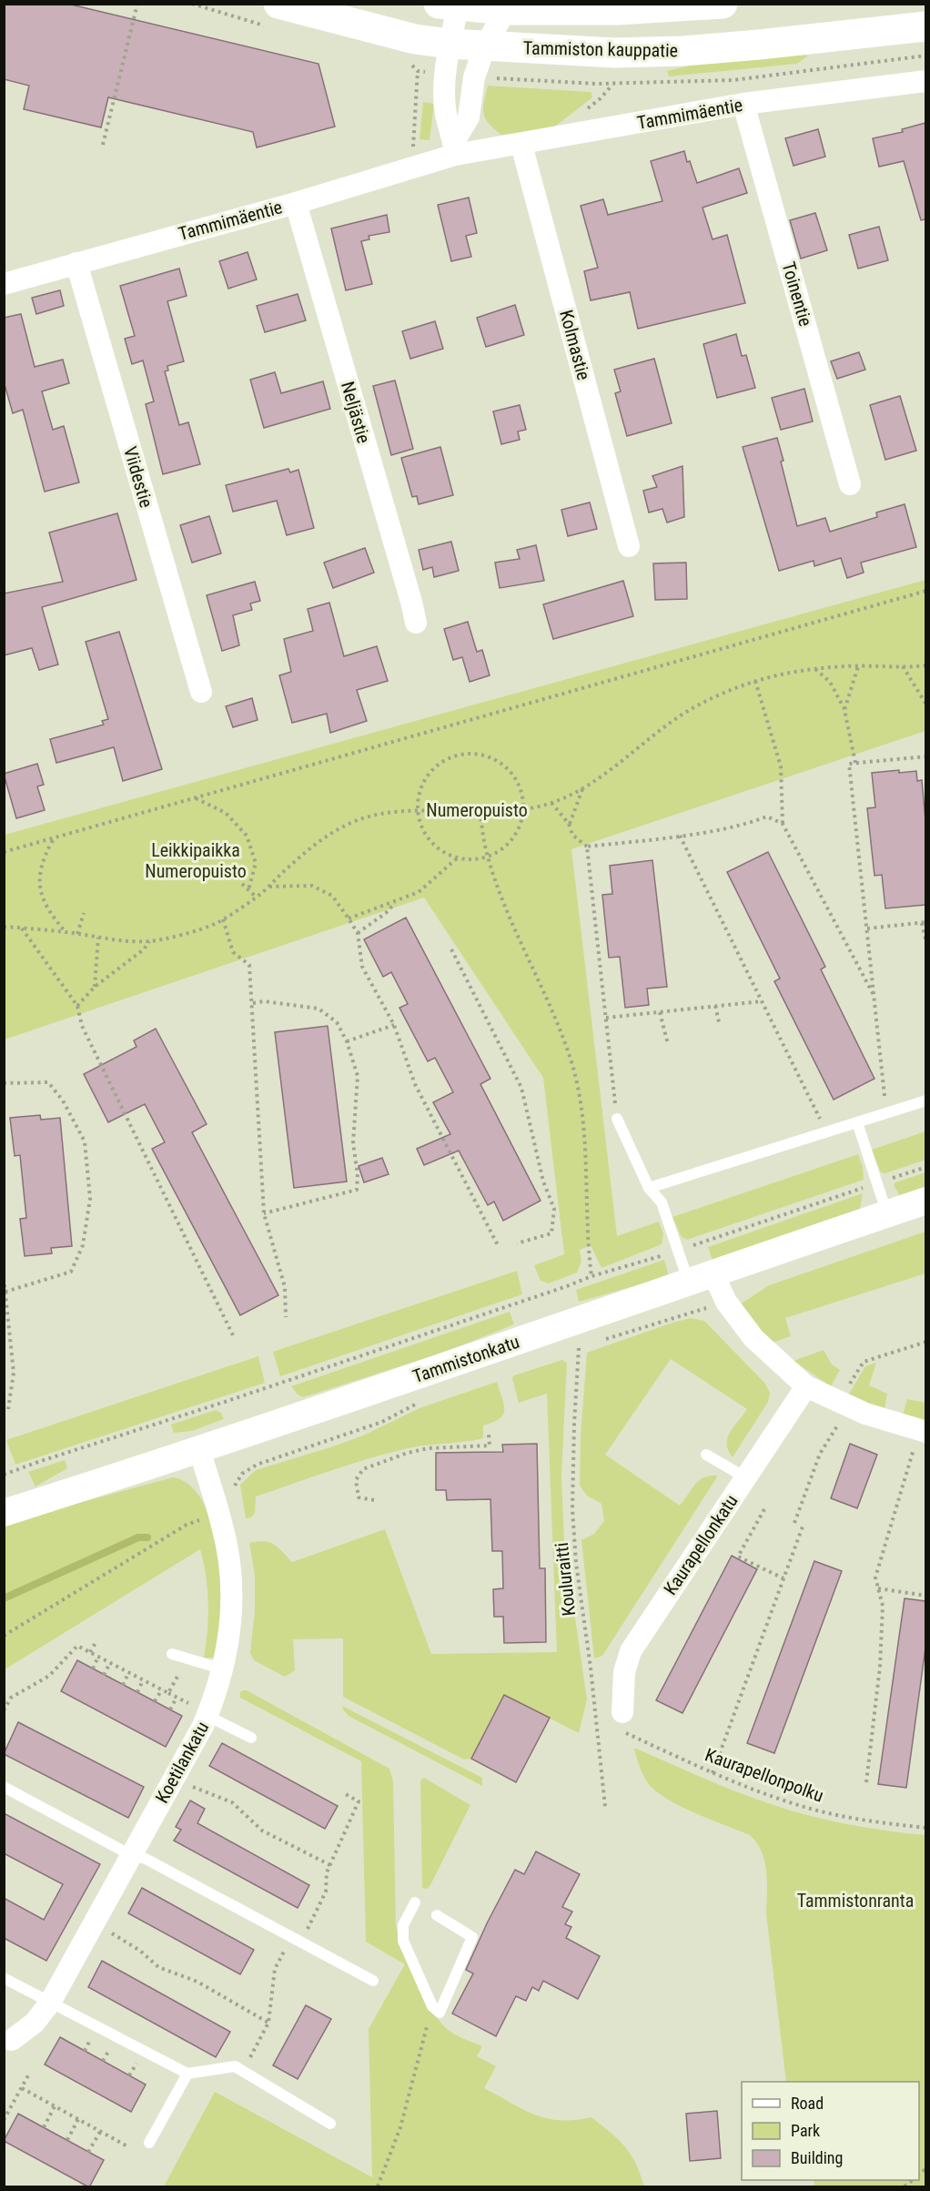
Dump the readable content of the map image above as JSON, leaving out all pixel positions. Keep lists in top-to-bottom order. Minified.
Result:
{"streets":{"main road":["Tammiston kauppatie"],"street":["Tammimäentie","Toinentie","Kolmastie","Neljästie","Viidestie","Tammistonkatu","Kaurapellonkatu","Koetilankatu"],"path":["Kouluraitti","Kaurapellonpolku"]},"crossings":[["Tammimäentie","Toinentie"],["Tammimäentie","Kolmastie"],["Tammimäentie","Neljästie"],["Tammimäentie","Viidestie"],["Tammistonkatu","Koetilankatu"],["Kaurapellonkatu","Kaurapellonpolku"]],"parks":["Numeropuisto","Leikkipaikka Numeropuisto","Tammistonranta"],"legend":["Road","Park","Building"]}
